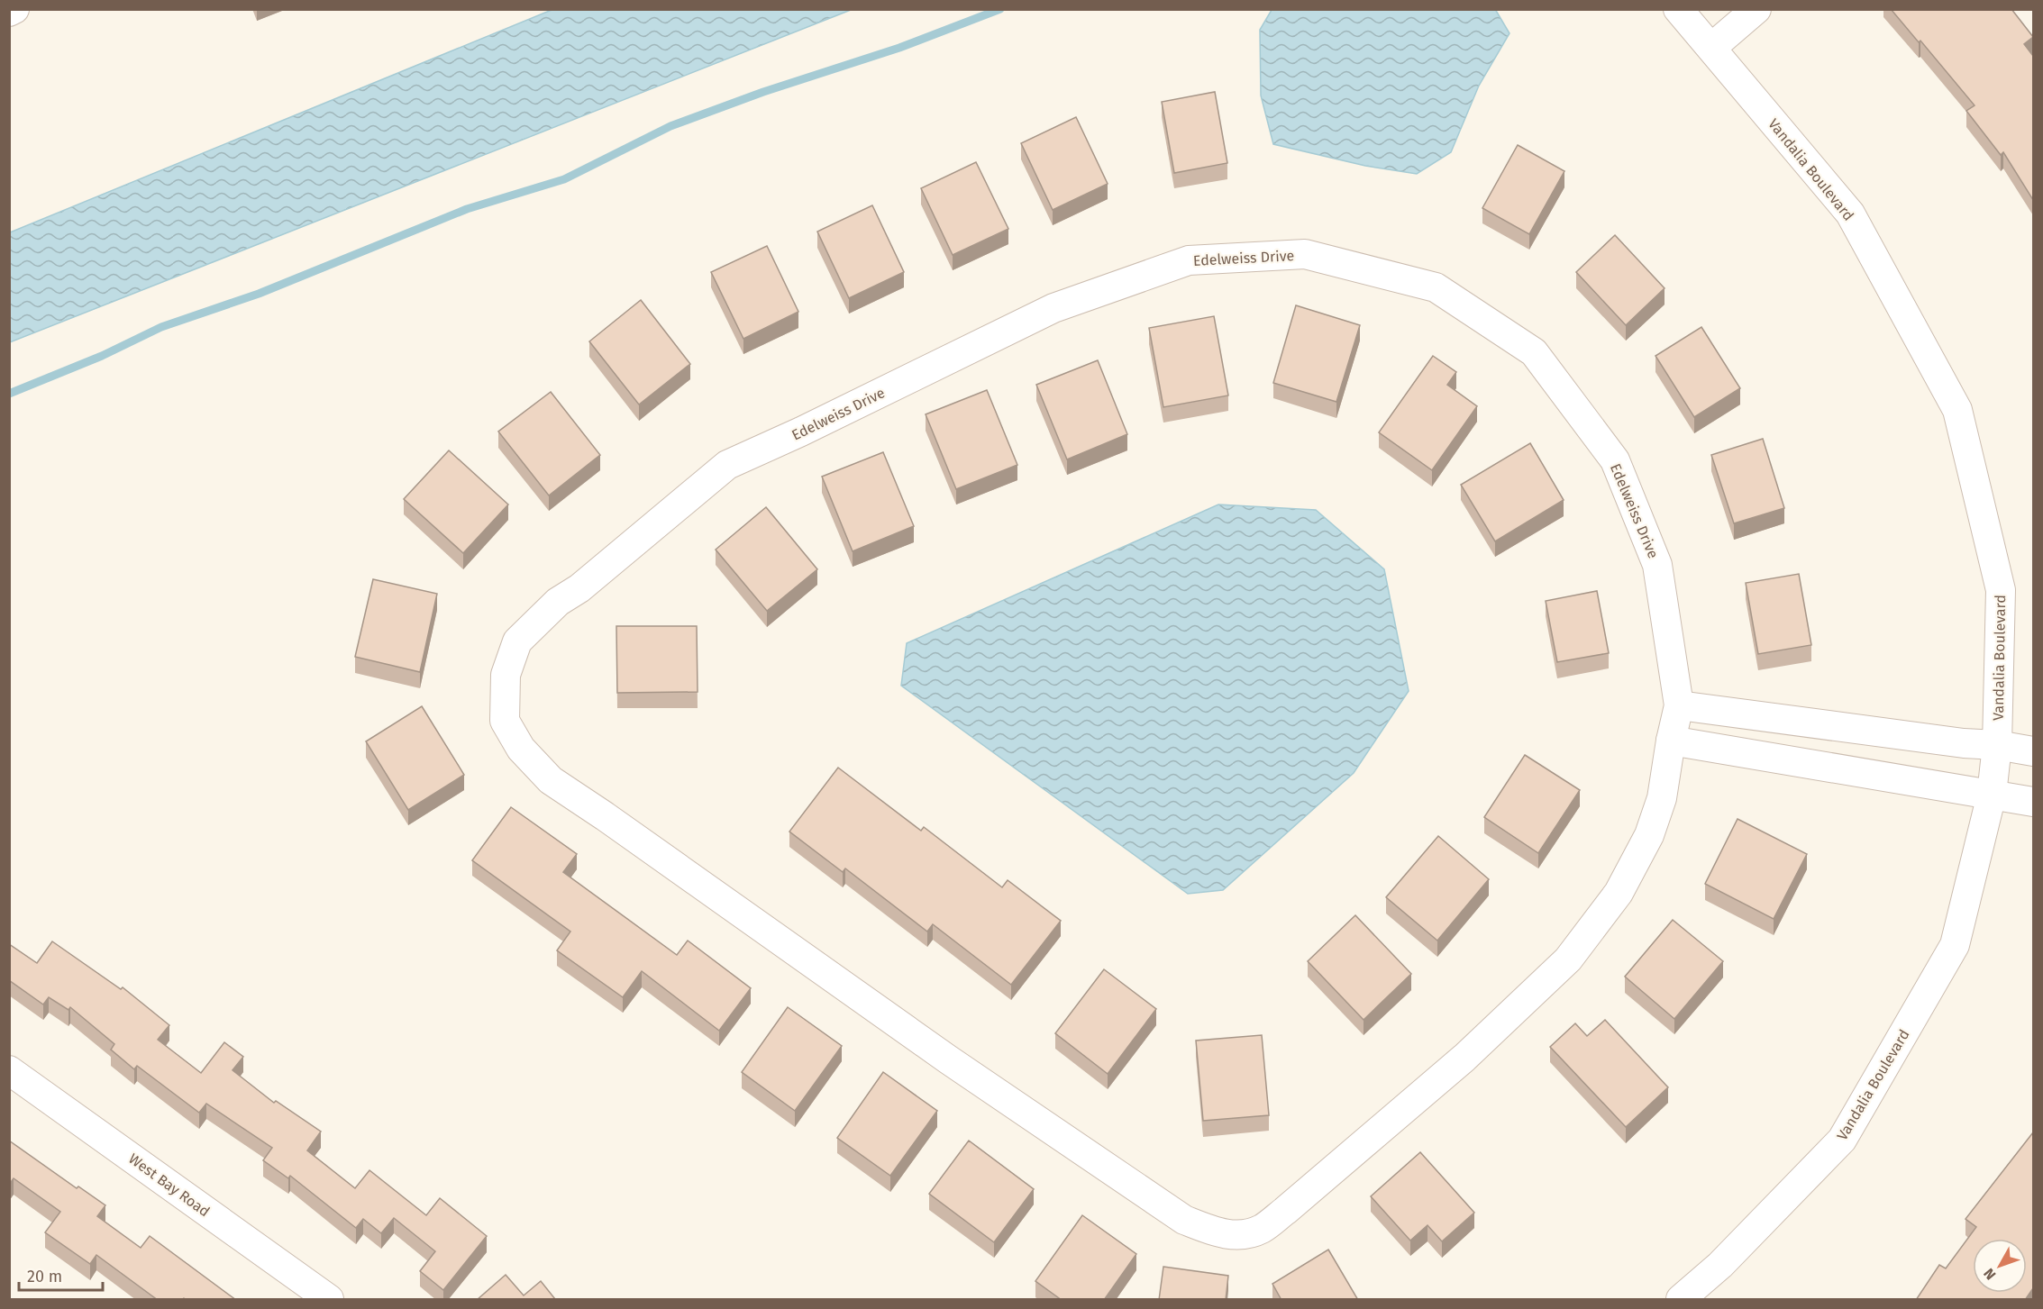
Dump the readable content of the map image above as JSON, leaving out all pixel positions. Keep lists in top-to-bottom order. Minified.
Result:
{"streets":{"street":["Vandalia Boulevard","Edelweiss Drive","West Bay Road"]},"scale_bar":"20 m","north":"bottom left"}
